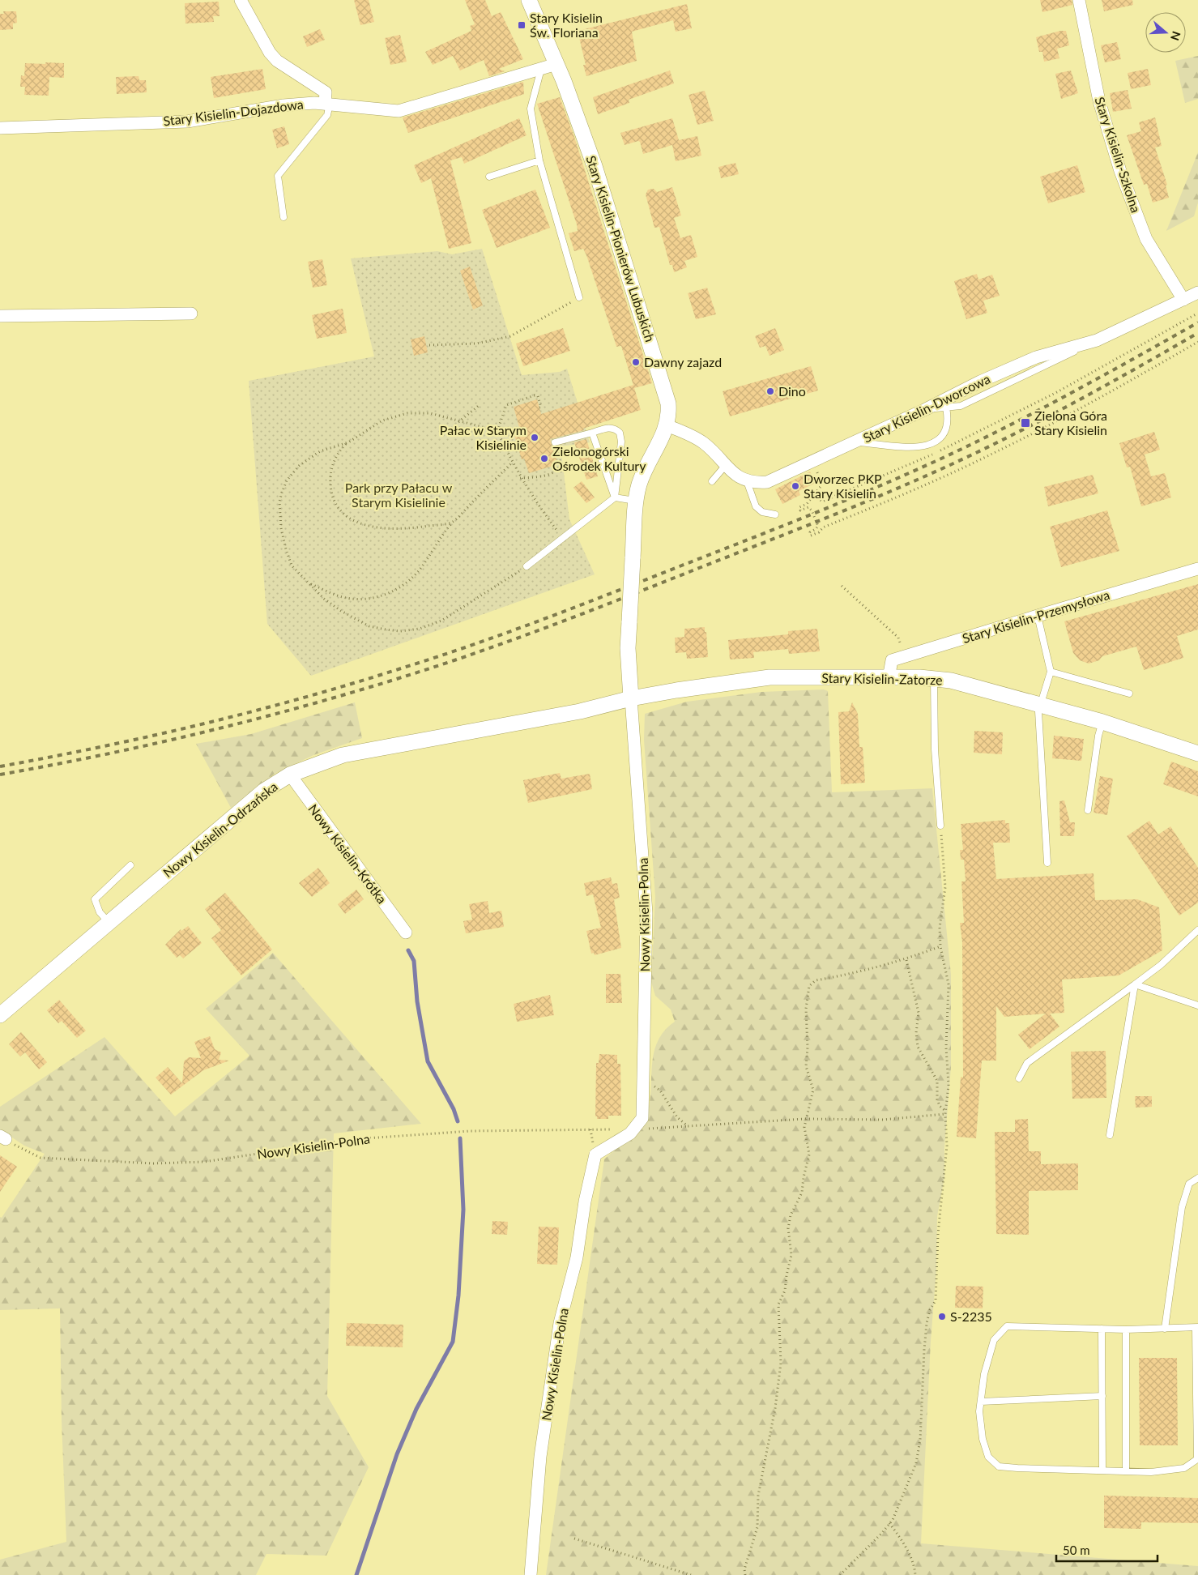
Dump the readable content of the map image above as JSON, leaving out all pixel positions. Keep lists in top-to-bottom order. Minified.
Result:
{"streets":{"street":["Stary Kisielin-Dojazdowa","Stary Kisielin-Szkolna","Stary Kisielin-Pionierów Lubuskich","Stary Kisielin-Dworcowa","Stary Kisielin-Przemysłowa","Stary Kisielin-Zatorze","Nowy Kisielin-Odrzańska","Nowy Kisielin-Krótka","Nowy Kisielin-Polna"]},"crossings":[["Stary Kisielin-Dojazdowa","Stary Kisielin-Pionierów Lubuskich"],["Stary Kisielin-Szkolna","Stary Kisielin-Dworcowa"],["Stary Kisielin-Pionierów Lubuskich","Stary Kisielin-Zatorze"],["Stary Kisielin-Pionierów Lubuskich","Nowy Kisielin-Polna"],["Stary Kisielin-Przemysłowa","Stary Kisielin-Zatorze"],["Stary Kisielin-Zatorze","Nowy Kisielin-Odrzańska"],["Stary Kisielin-Zatorze","Nowy Kisielin-Polna"],["Nowy Kisielin-Odrzańska","Nowy Kisielin-Krótka"]],"parks":["Park przy Pałacu w Starym Kisielinie"],"places":{"transit":["Stary Kisielin Św. Floriana","Zielona Góra Stary Kisielin"],"other":["Dawny zajazd","Dino","Pałac w Starym Kisielinie","Zielonogórski Ośrodek Kultury","Dworzec PKP Stary Kisielin","S-2235"]},"scale_bar":"50 m","north":"right"}
